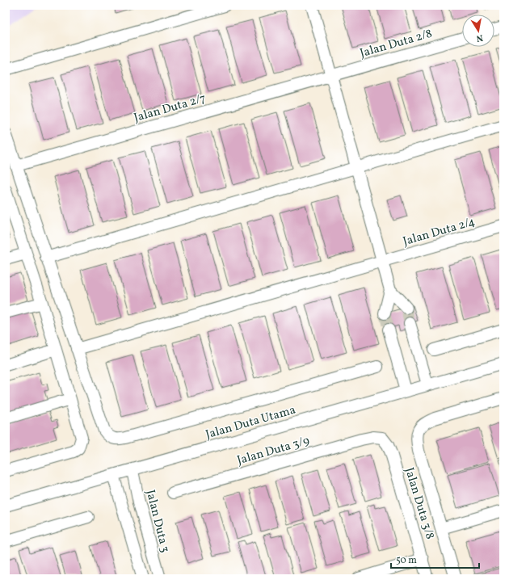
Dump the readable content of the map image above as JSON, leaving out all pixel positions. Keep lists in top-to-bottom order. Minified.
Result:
{"streets":{"street":["Jalan Duta 2/8","Jalan Duta 2/7","Jalan Duta 2/4","Jalan Duta Utama","Jalan Duta 3/9","Jalan Duta 3/8","Jalan Duta 3"]},"crossings":[["Jalan Duta 2/8","Jalan Duta 2/7"],["Jalan Duta Utama","Jalan Duta 3"],["Jalan Duta 3/9","Jalan Duta 3/8"]],"scale_bar":"50 m","north":"bottom"}
